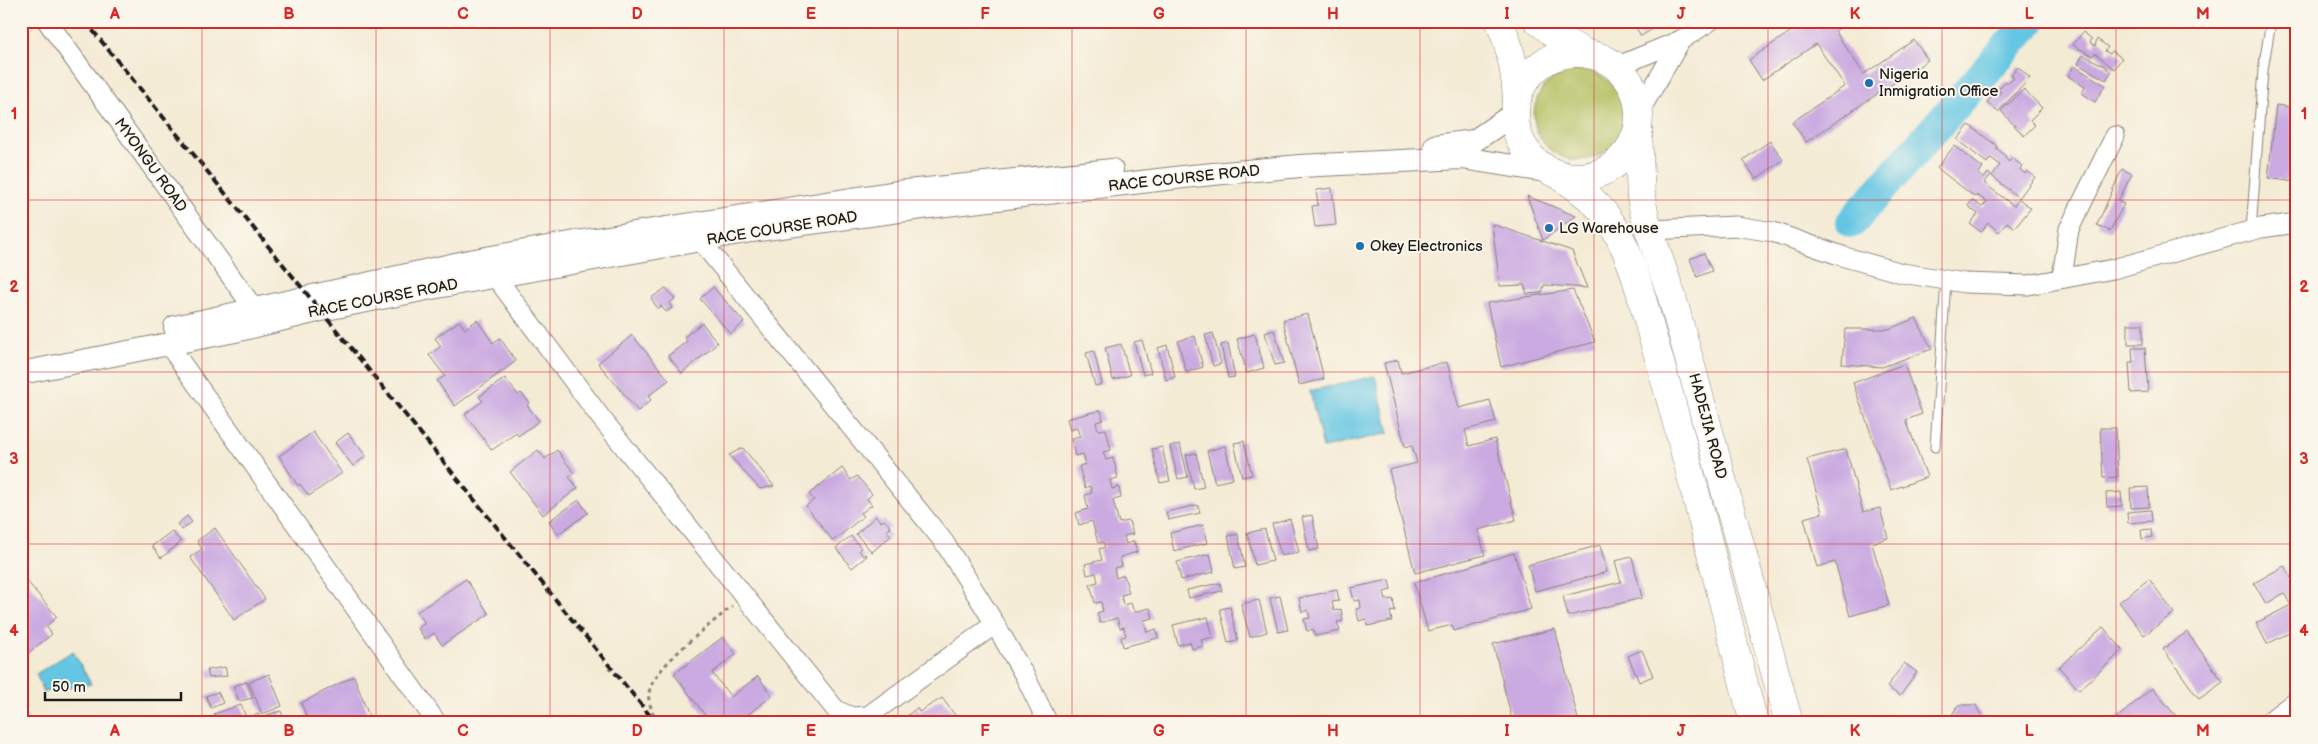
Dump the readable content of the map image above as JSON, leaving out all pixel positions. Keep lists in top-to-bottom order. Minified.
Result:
{"streets":{"main road":["HADEJIA ROAD"],"street":["MYONGU ROAD","RACE COURSE ROAD"]},"crossings":[["MYONGU ROAD","RACE COURSE ROAD"],["RACE COURSE ROAD","HADEJIA ROAD"]],"places":["Nigeria Inmigration Office","LG Warehouse","Okey Electronics"],"scale_bar":"50 m","grid":{"columns":["A","B","C","D","E","F","G","H","I","J","K","L","M"],"rows":["1","2","3","4"]}}
